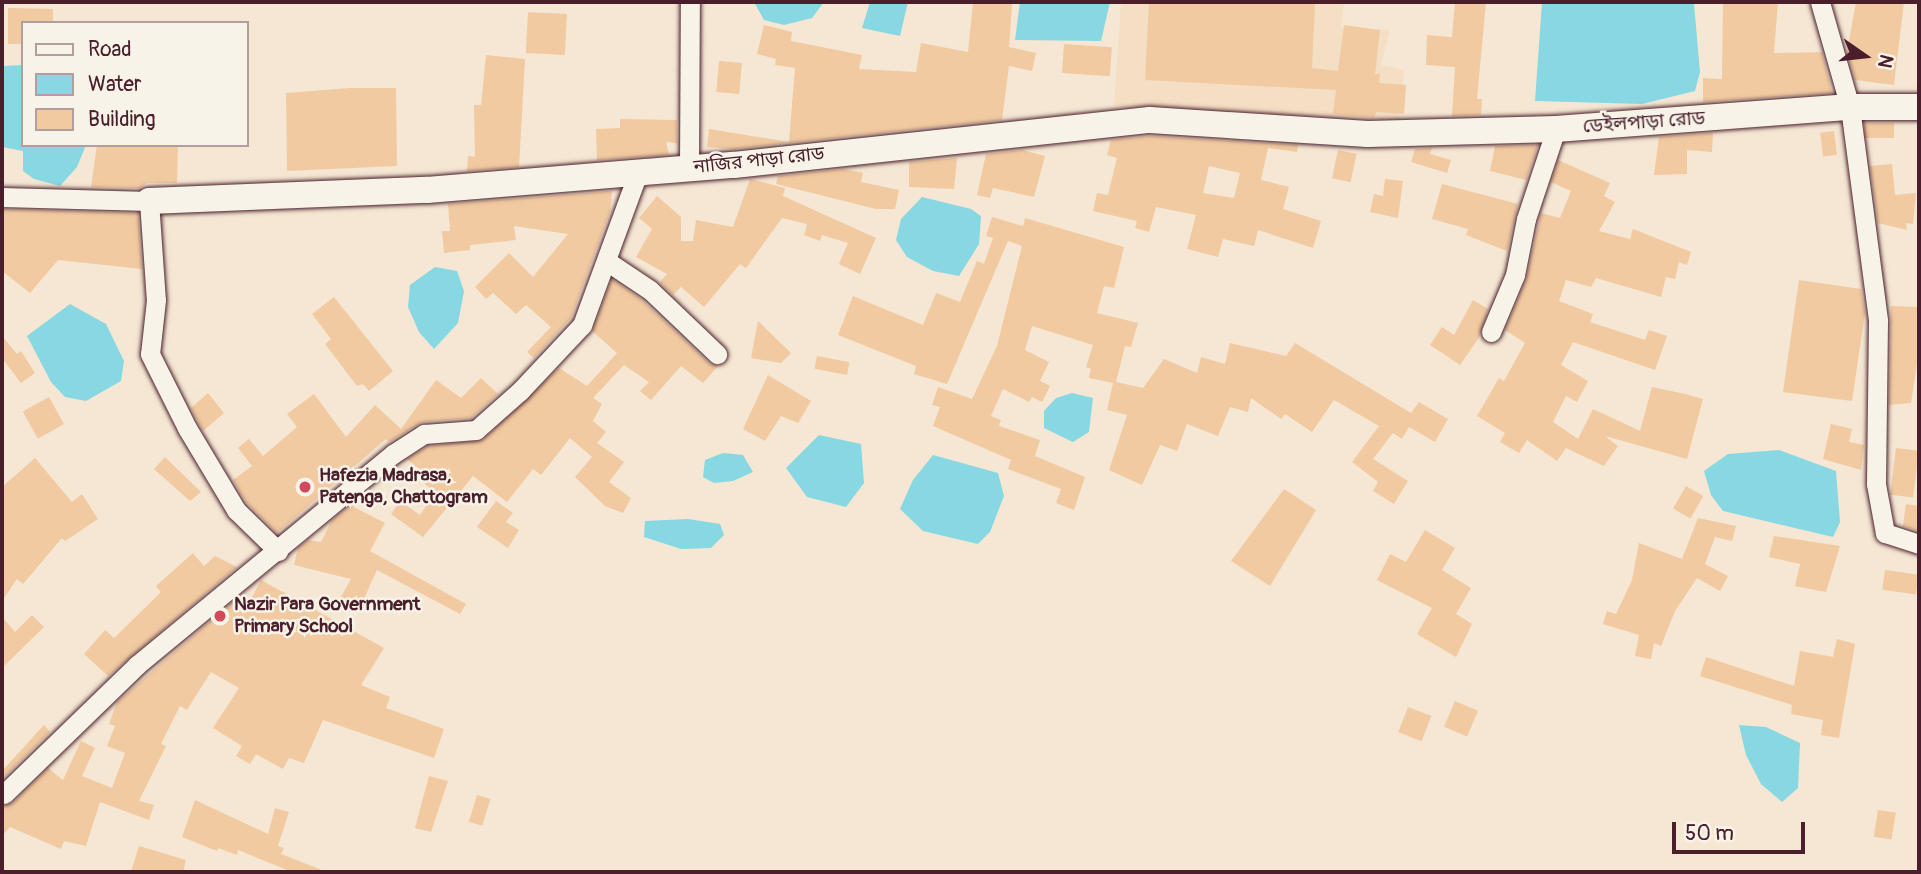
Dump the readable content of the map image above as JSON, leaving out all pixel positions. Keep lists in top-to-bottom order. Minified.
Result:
{"streets":{"main road":["ডেইলপাড়া রোড","নাজির পাড়া রোড"]},"crossings":[["ডেইলপাড়া রোড","নাজির পাড়া রোড"]],"places":["Hafezia Madrasa, Patenga, Chattogram","Nazir Para Government Primary School"],"legend":["Road","Water","Building"],"scale_bar":"50 m","north":"right"}
